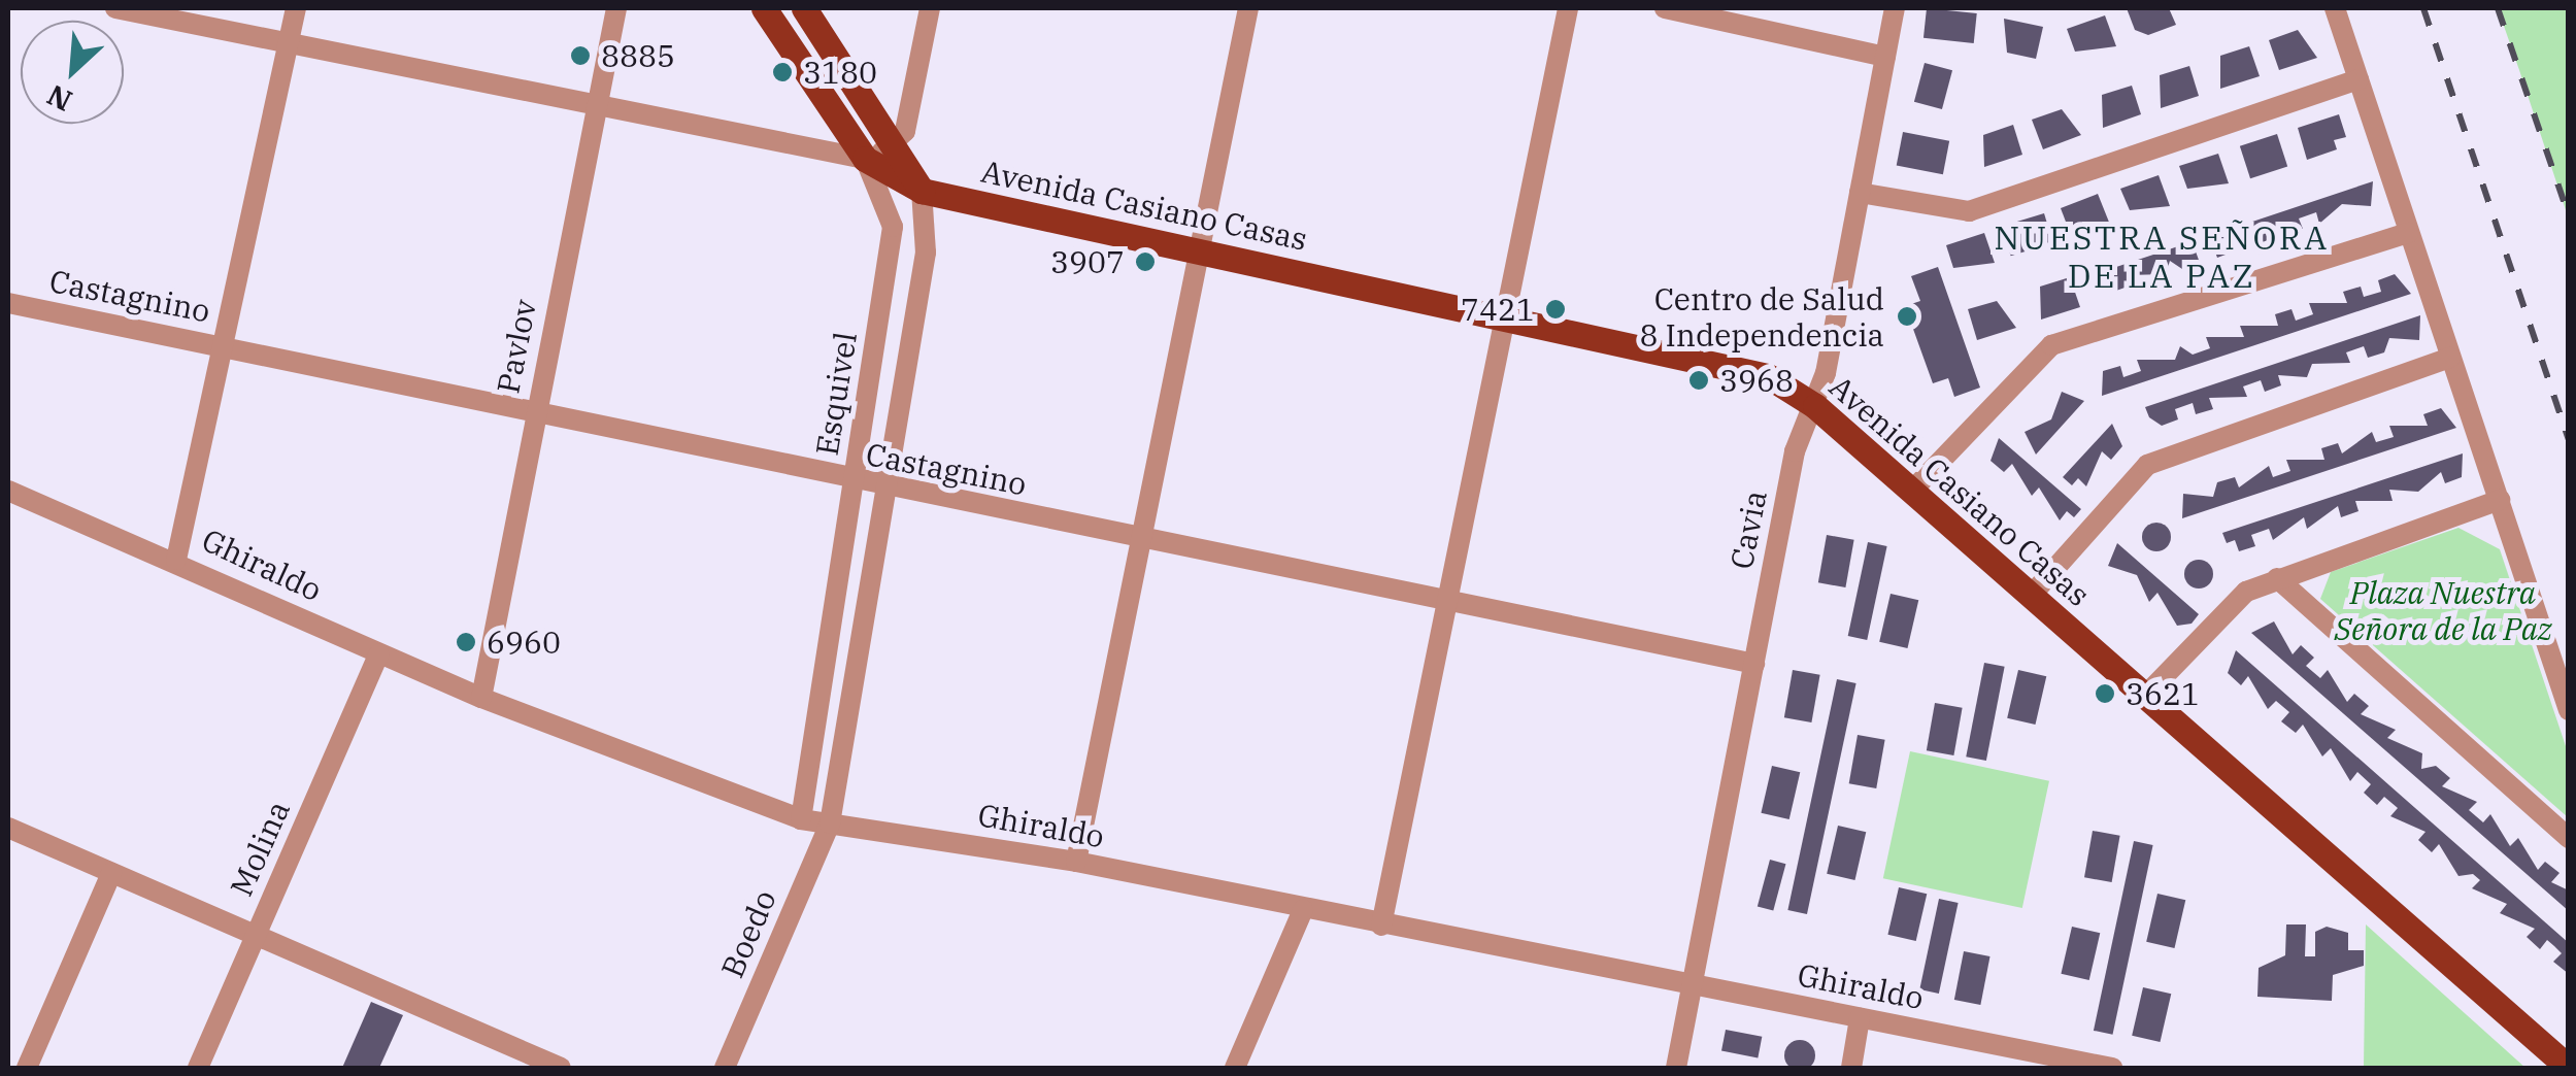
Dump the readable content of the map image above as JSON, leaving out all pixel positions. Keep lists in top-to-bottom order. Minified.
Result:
{"streets":{"main road":["Avenida Casiano Casas"],"street":["Castagnino","Pavlov","Esquivel","Cavia","Ghiraldo","Molina","Boedo"]},"crossings":[["Avenida Casiano Casas","Esquivel"],["Avenida Casiano Casas","Cavia"],["Castagnino","Pavlov"],["Castagnino","Esquivel"],["Castagnino","Cavia"],["Pavlov","Ghiraldo"],["Esquivel","Ghiraldo"],["Esquivel","Boedo"],["Cavia","Ghiraldo"],["Ghiraldo","Molina"],["Ghiraldo","Boedo"]],"districts":["NUESTRA SEÑORA DE LA PAZ"],"parks":["Plaza Nuestra Señora de la Paz"],"places":["8885","3180","3907","7421","Centro de Salud 8 Independencia","3968","6960","3621"],"north":"bottom left"}
